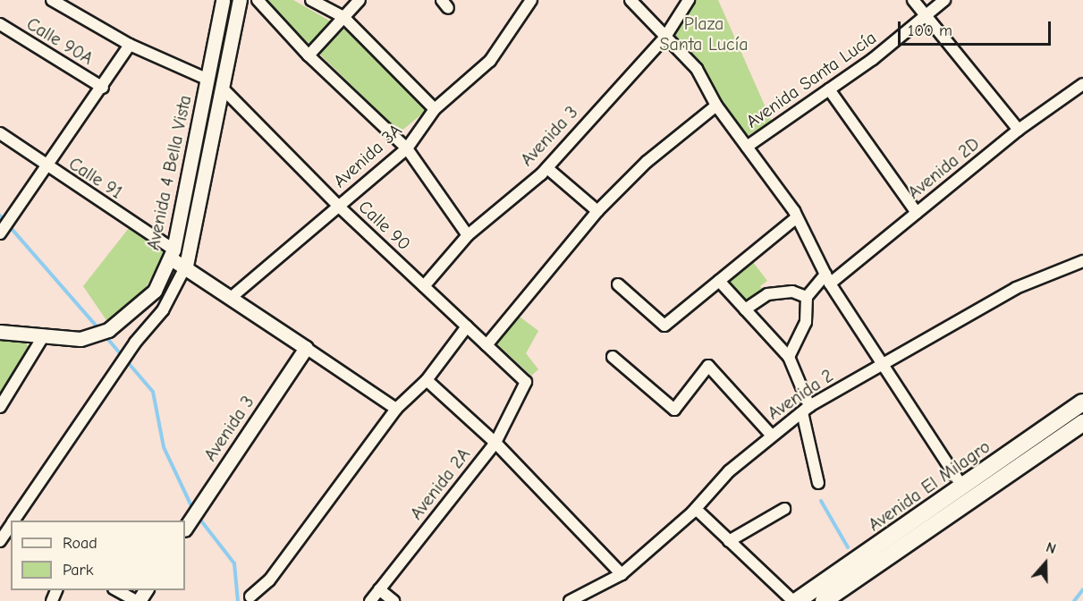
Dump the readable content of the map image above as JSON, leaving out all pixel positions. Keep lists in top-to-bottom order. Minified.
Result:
{"streets":{"main road":["Avenida El Milagro"],"street":["Calle 90A","Avenida Santa Lucía","Avenida 3","Avenida 3A","Avenida 2D","Avenida 4 Bella Vista","Calle 91","Calle 90","Avenida 2","Avenida 2A"]},"crossings":[["Avenida 3","Calle 90"],["Avenida 3A","Calle 90"],["Avenida 4 Bella Vista","Calle 91"],["Avenida 4 Bella Vista","Calle 90"],["Calle 90","Avenida 2A"]],"parks":["Plaza Santa Lucía"],"legend":["Road","Park"],"scale_bar":"100 m","north":"top"}
